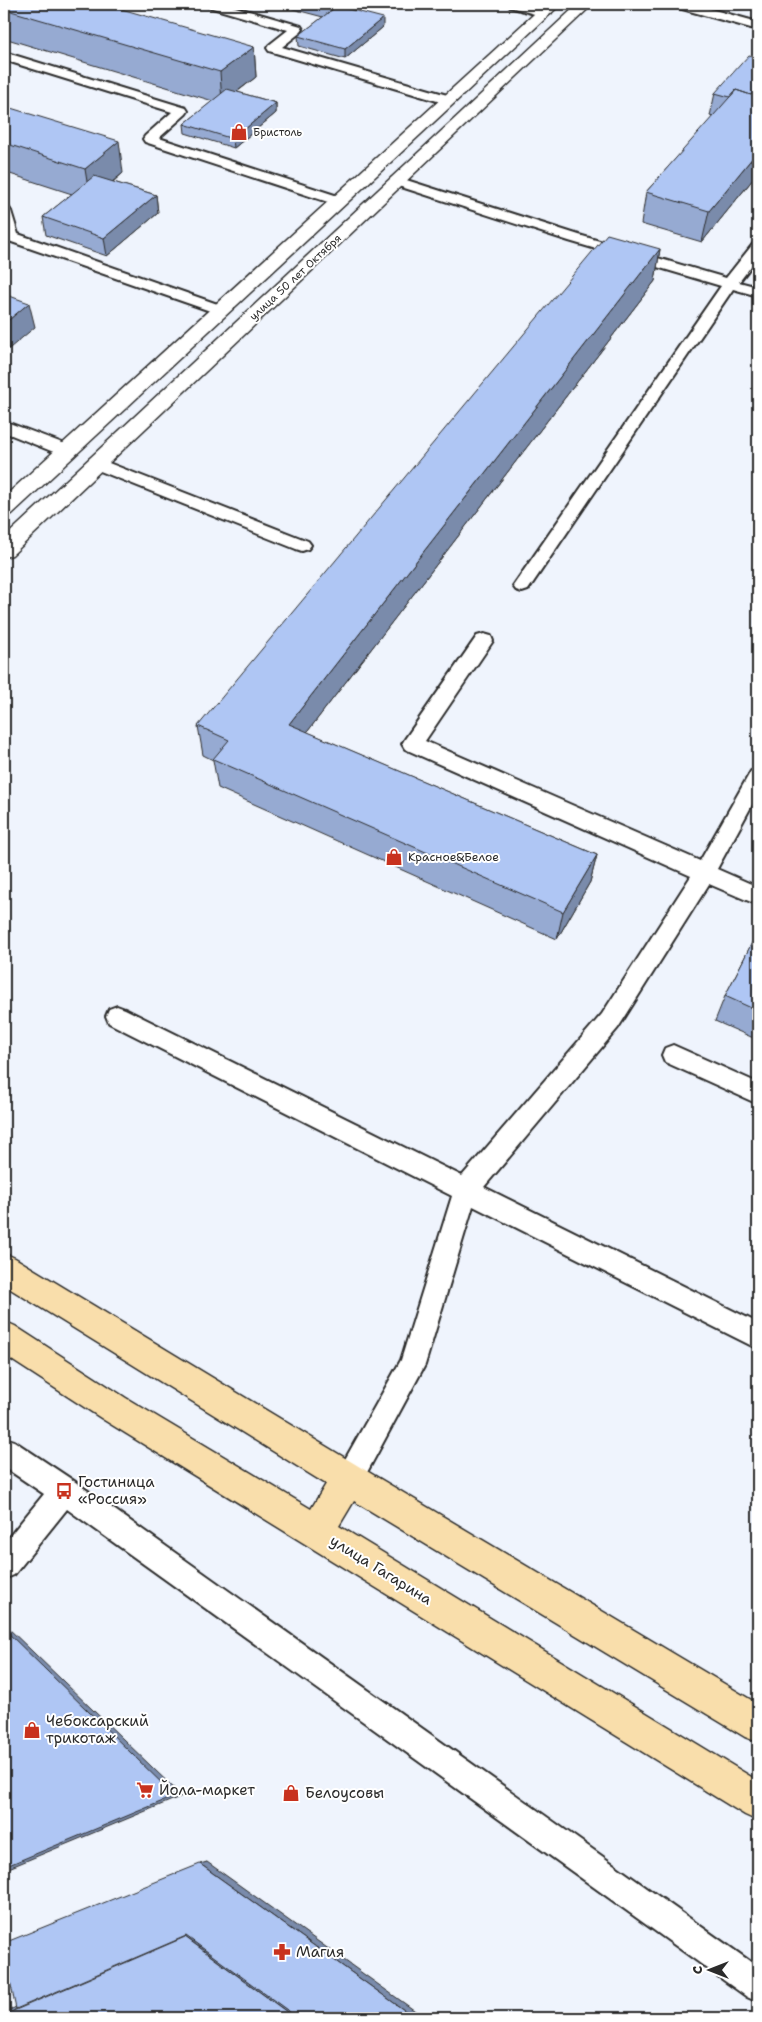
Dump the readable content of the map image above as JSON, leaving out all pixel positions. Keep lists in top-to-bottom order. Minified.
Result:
{"streets":{"main road":["улица Гагарина"],"street":["улица 50 лет Октября"]},"places":{"shop":["Бристоль","Красное&Белое","Чебоксарский трикотаж","Белоусовы"],"bus stop":["Гостиница «Россия»"],"supermarket":["Йола-маркет"],"pharmacy":["Магия"]},"north":"left"}
